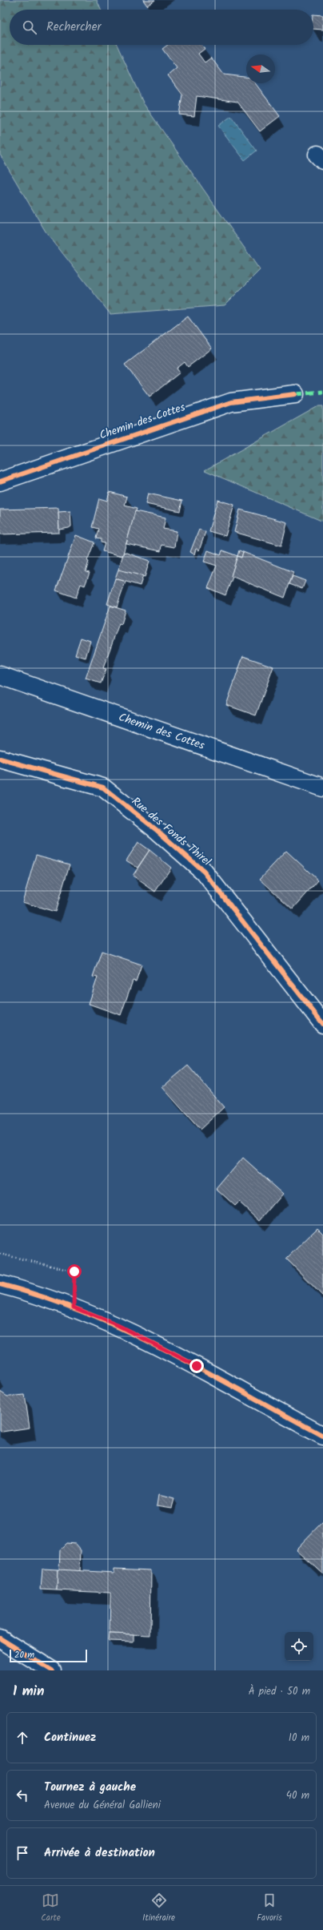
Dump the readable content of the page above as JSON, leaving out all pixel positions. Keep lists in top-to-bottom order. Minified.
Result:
{"streets":{"street":["Chemin des Cottes","Rue des Fonds Thirel"]},"scale_bar":"20 m","north":"left","page":{"search":"Rechercher","scale":"20 m","heading":["1 min","À pied · 50 m"],"list":[["Continuez","10 m"],["Tournez à gauche","Avenue du Général Gallieni","40 m"],"Arrivée à destination"],"nav":["Carte","Itinéraire","Favoris"]}}
